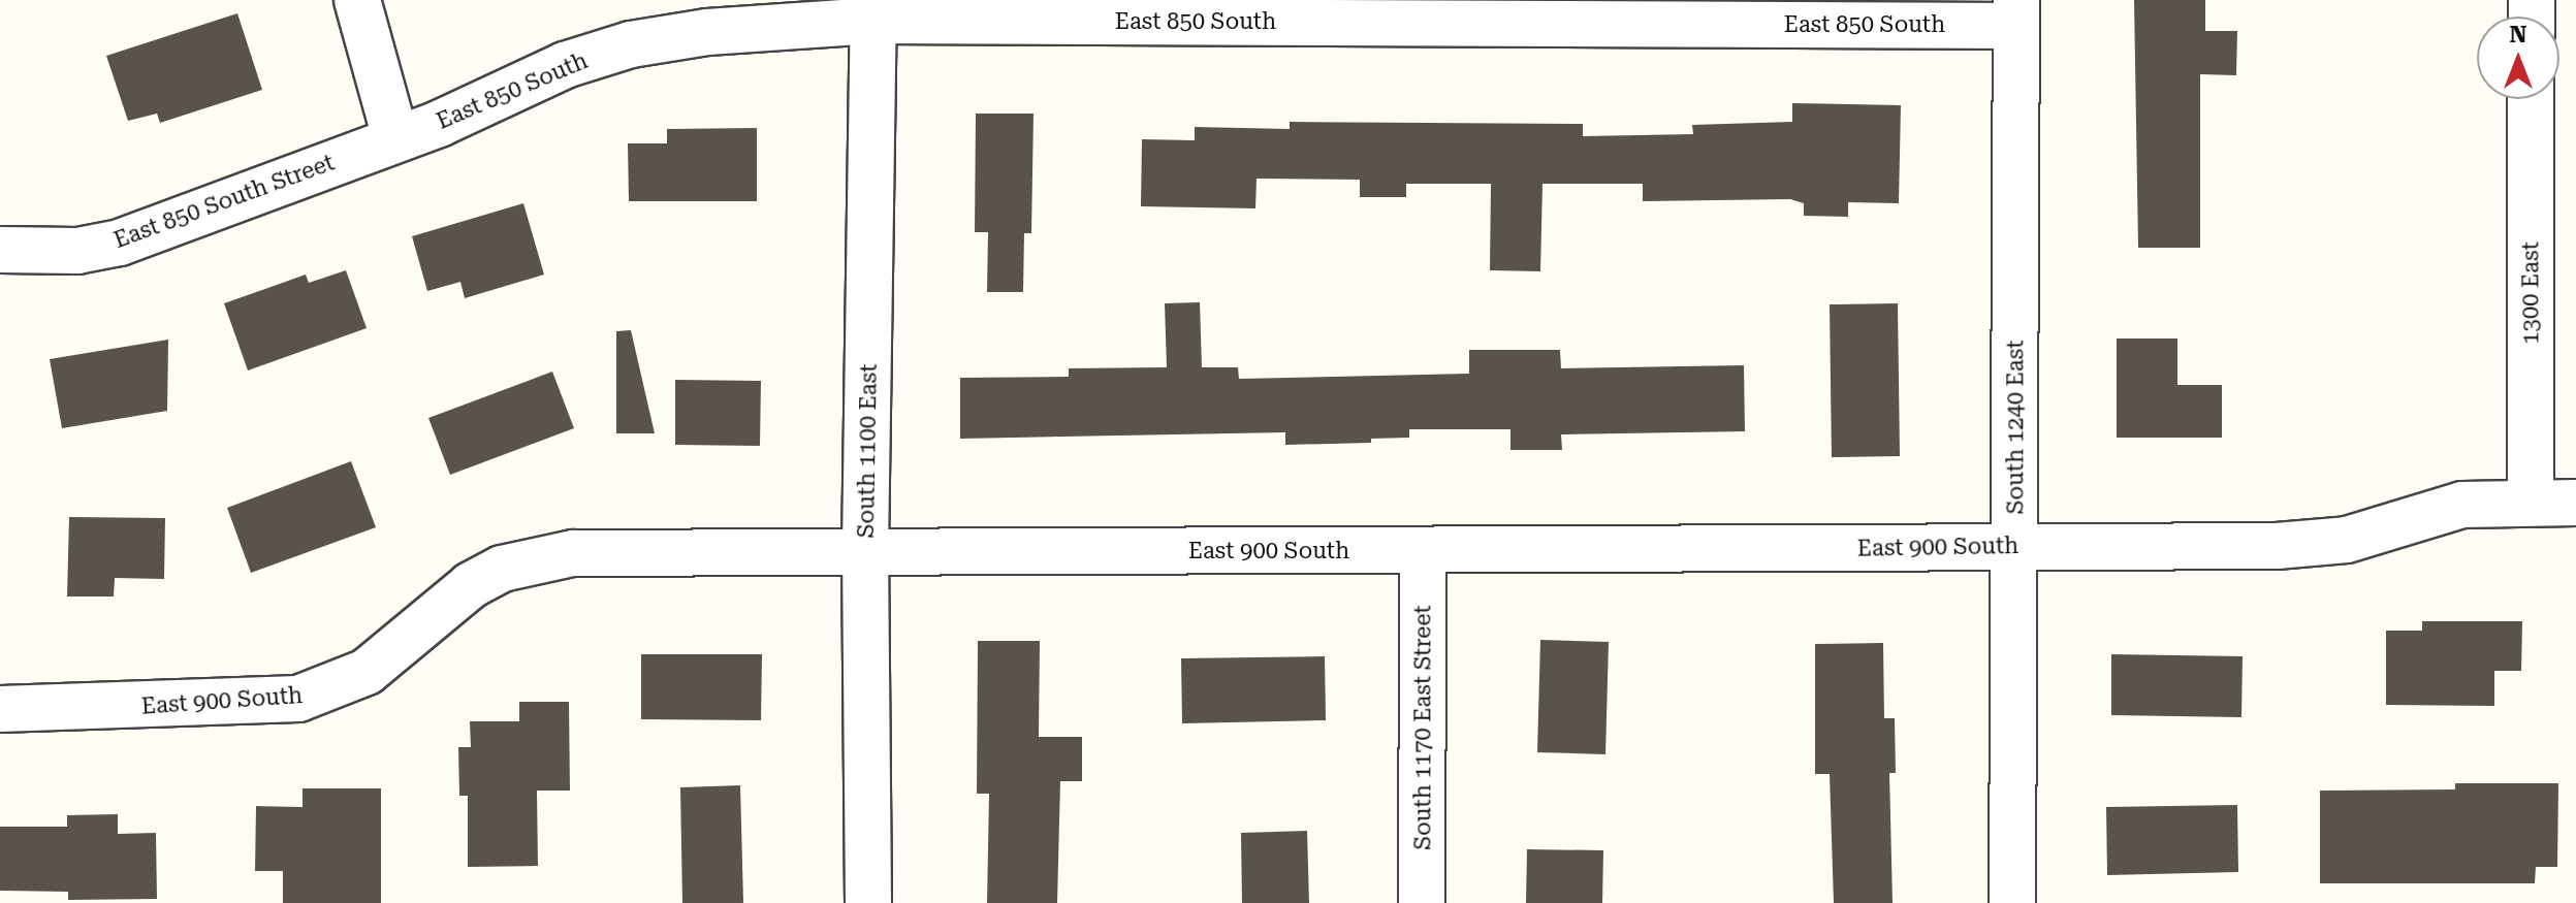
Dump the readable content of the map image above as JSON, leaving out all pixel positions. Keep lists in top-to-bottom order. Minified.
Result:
{"streets":{"street":["East 850 South","East 850 South Street","1300 East","South 1240 East","South 1100 East","East 900 South","South 1170 East Street"]},"crossings":[["East 850 South","East 850 South Street"],["East 850 South","South 1240 East"],["East 850 South","South 1100 East"],["1300 East","East 900 South"],["South 1240 East","East 900 South"],["South 1100 East","East 900 South"],["East 900 South","South 1170 East Street"]],"north":"top"}
